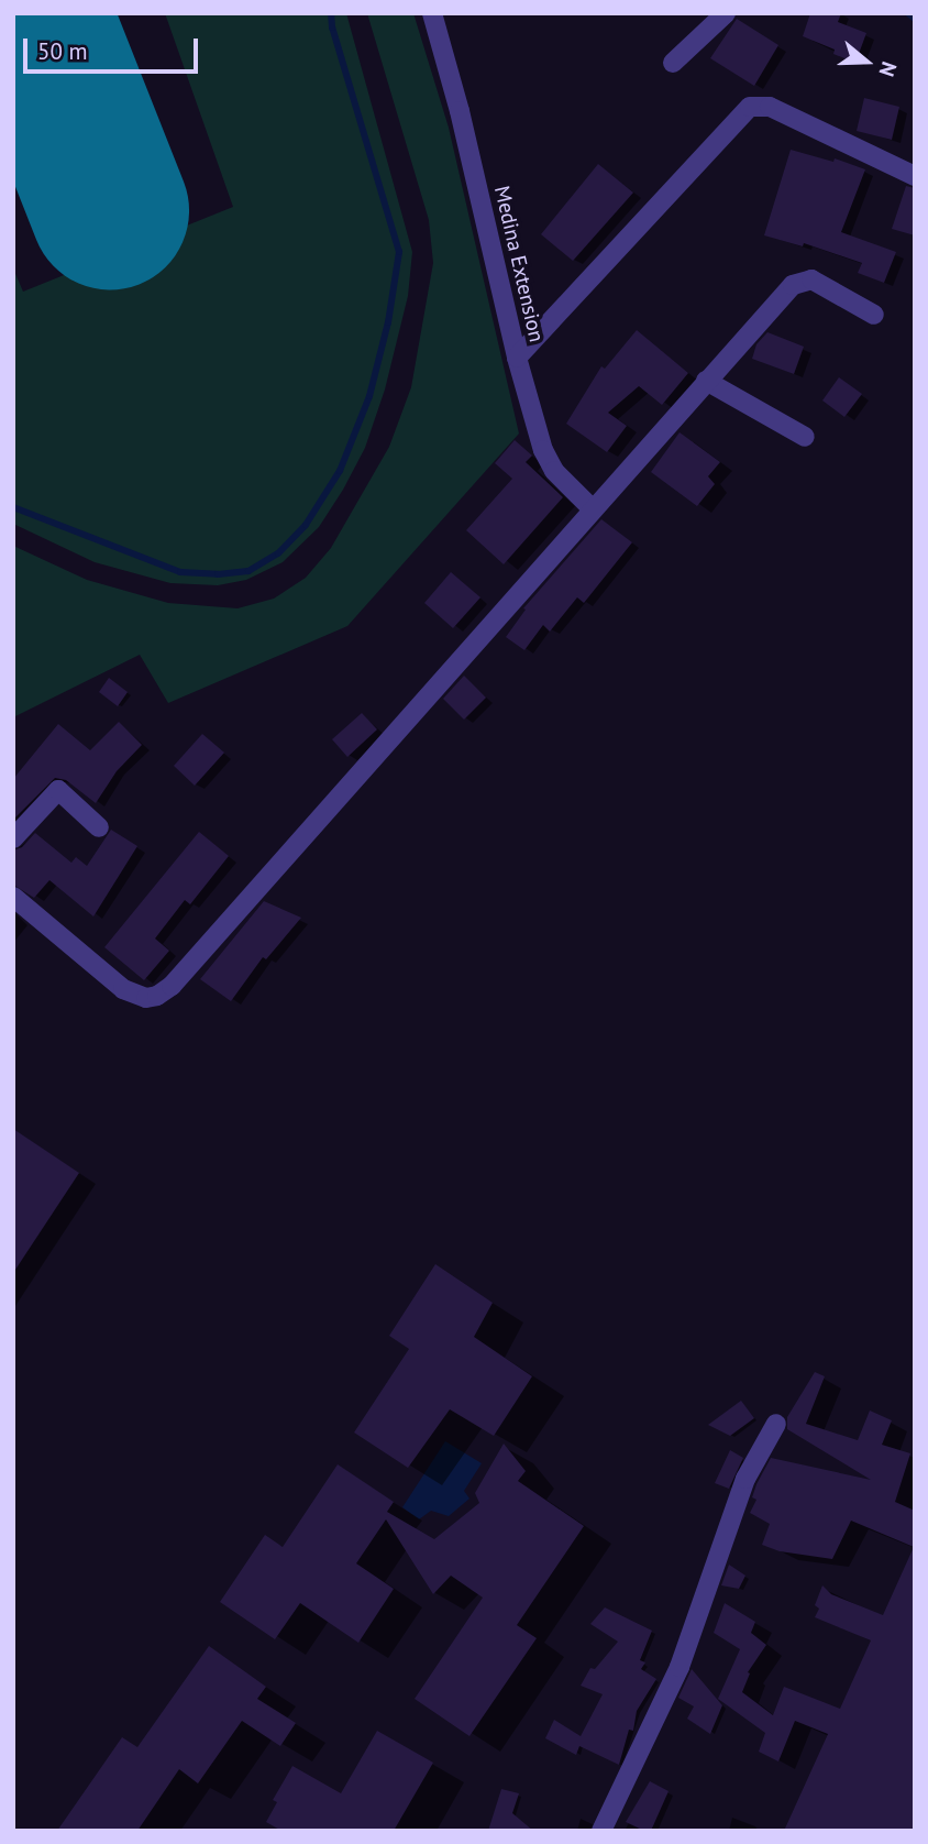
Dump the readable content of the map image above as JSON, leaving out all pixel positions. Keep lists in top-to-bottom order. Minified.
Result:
{"streets":{"street":["Medina Extension"]},"scale_bar":"50 m","north":"right"}
